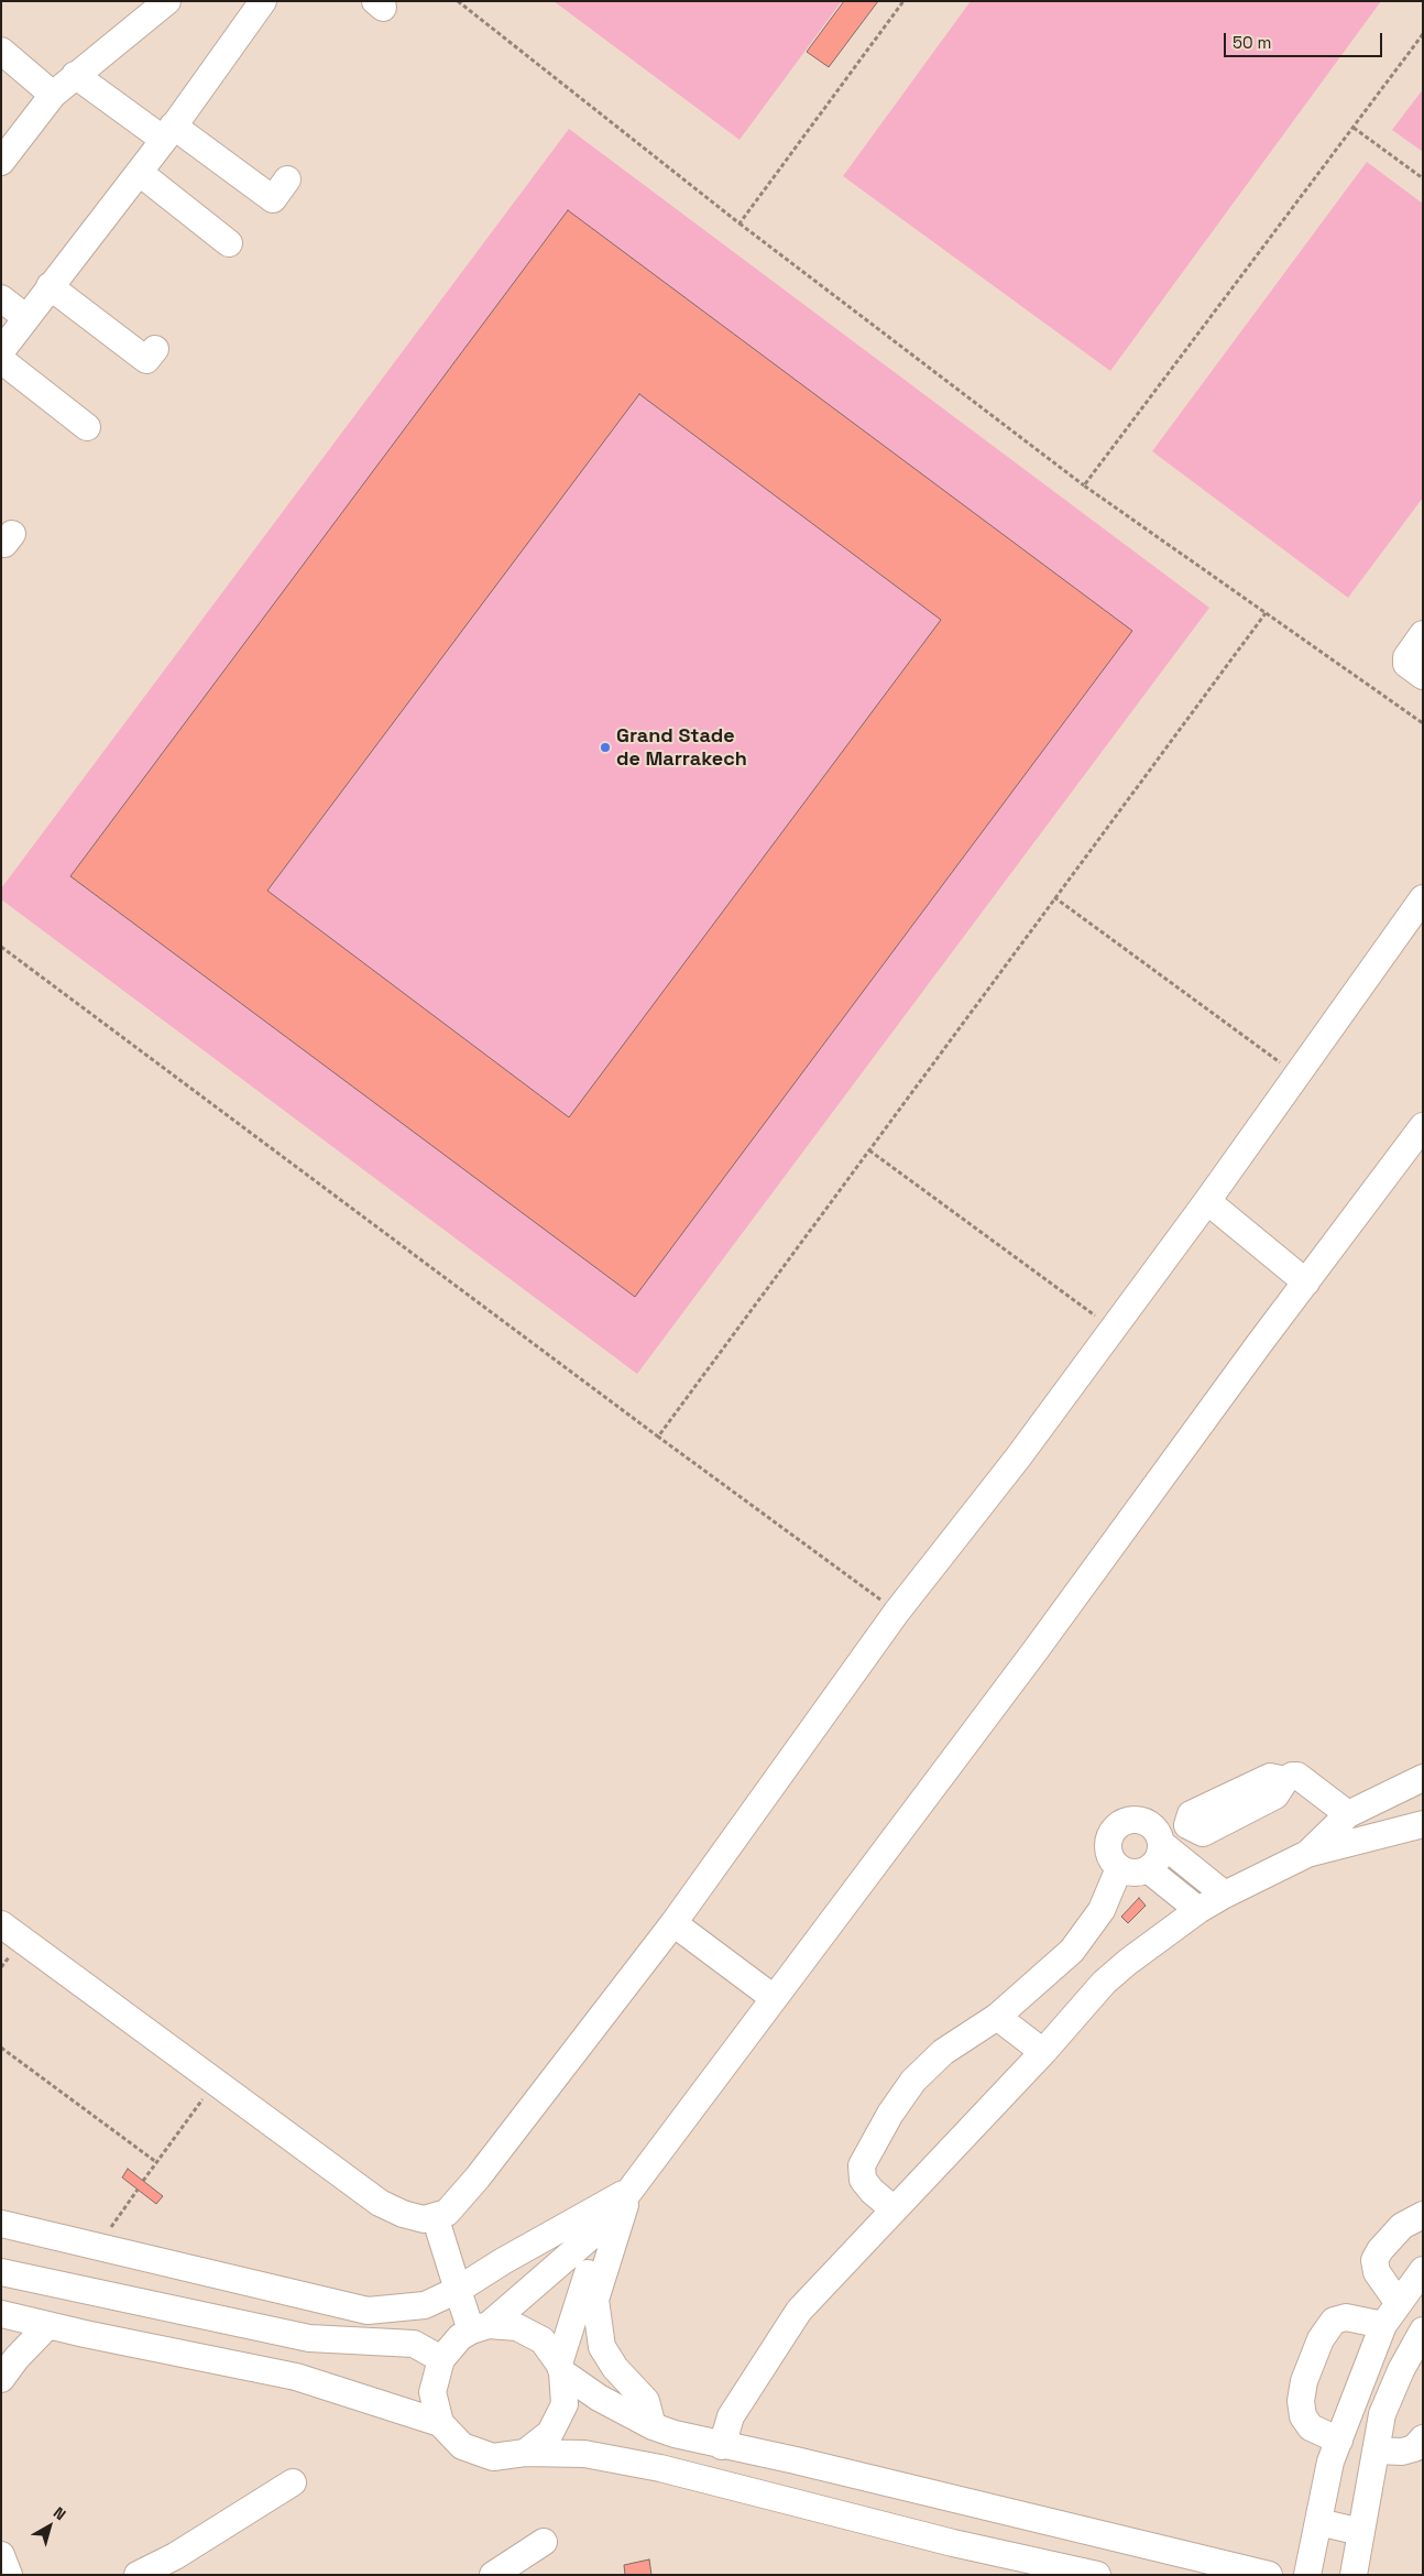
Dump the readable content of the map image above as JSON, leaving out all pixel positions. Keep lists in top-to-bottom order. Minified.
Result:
{"places":["Grand Stade de Marrakech"],"scale_bar":"50 m","north":"top right"}
